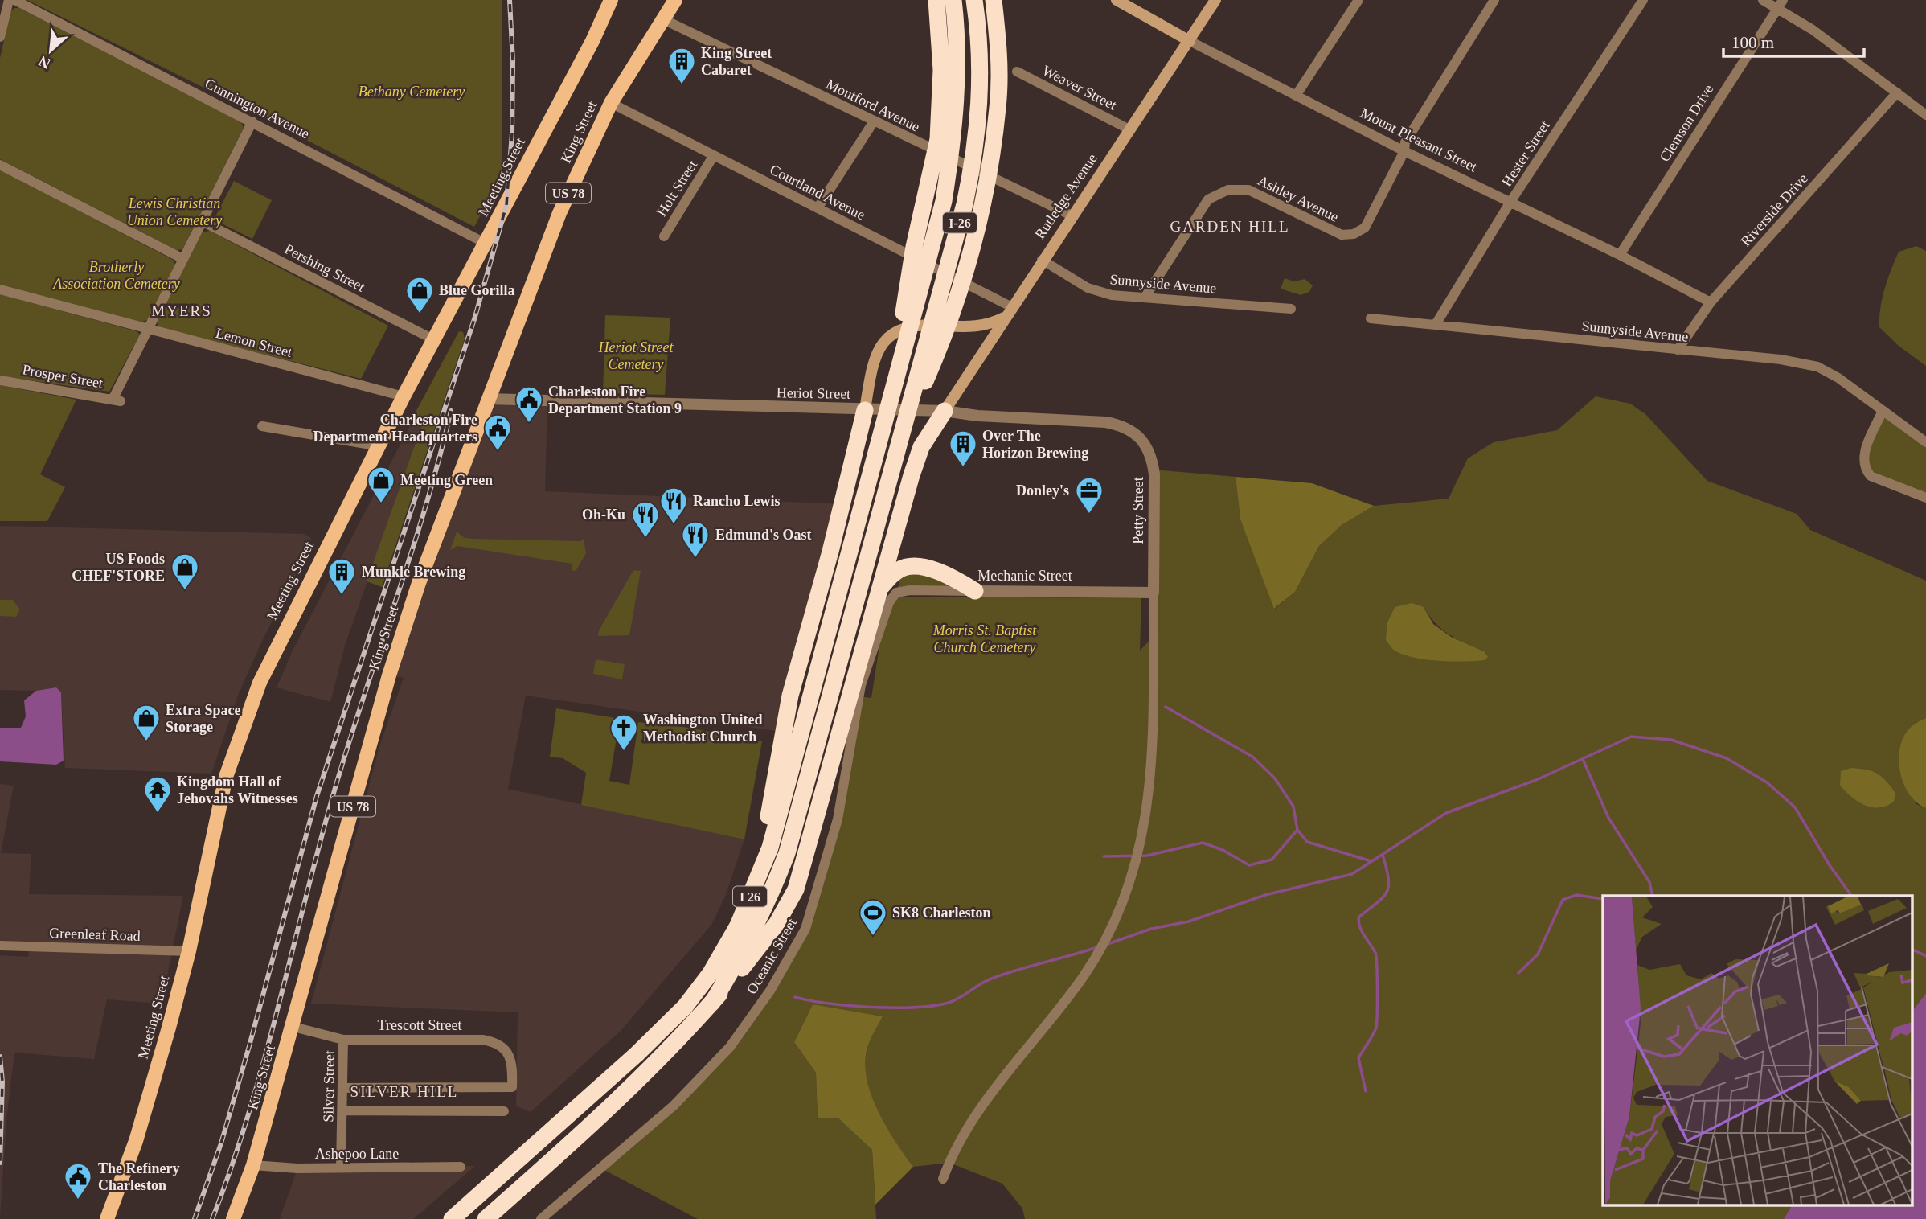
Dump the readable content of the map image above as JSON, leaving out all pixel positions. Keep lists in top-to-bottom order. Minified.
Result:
{"streets":{"highway":["I-26","I 26"],"main road":["King Street","Mount Pleasant Street","Meeting Street","US 78","Rutledge Avenue"],"street":["Weaver Street","Montford Avenue","Cunnington Avenue","Clemson Drive","Hester Street","Holt Street","Courtland Avenue","Ashley Avenue","Riverside Drive","Pershing Street","Sunnyside Avenue","Lemon Street","Prosper Street","Heriot Street","Petty Street","Mechanic Street","Greenleaf Road","Oceanic Street","Trescott Street","Silver Street","Ashepoo Lane"]},"crossings":[["Weaver Street","Rutledge Avenue"],["Montford Avenue","King Street"],["Montford Avenue","Rutledge Avenue"],["Cunnington Avenue","Meeting Street"],["Clemson Drive","Mount Pleasant Street"],["King Street","Courtland Avenue"],["King Street","Heriot Street"],["King Street","Trescott Street"],["King Street","Ashepoo Lane"],["Mount Pleasant Street","Hester Street"],["Mount Pleasant Street","Rutledge Avenue"],["Mount Pleasant Street","Ashley Avenue"],["Mount Pleasant Street","Riverside Drive"],["Hester Street","Sunnyside Avenue"],["Meeting Street","Pershing Street"],["Meeting Street","Lemon Street"],["Meeting Street","Greenleaf Road"],["Holt Street","Courtland Avenue"],["Courtland Avenue","Rutledge Avenue"],["Rutledge Avenue","Sunnyside Avenue"],["Rutledge Avenue","Heriot Street"],["Ashley Avenue","Sunnyside Avenue"],["Riverside Drive","Sunnyside Avenue"],["I-26","I 26"],["Lemon Street","Prosper Street"],["Heriot Street","Petty Street"],["Petty Street","Mechanic Street"],["Mechanic Street","Oceanic Street"],["Trescott Street","Silver Street"],["Silver Street","Ashepoo Lane"]],"districts":["GARDEN HILL","MYERS","SILVER HILL"],"parks":["Bethany Cemetery","Lewis Christian Union Cemetery","Brotherly Association Cemetery","Heriot Street Cemetery","Morris St. Baptist Church Cemetery"],"places":{"building":["King Street Cabaret","Over The Horizon Brewing","Munkle Brewing"],"shop":["Blue Gorilla","Meeting Green","US Foods CHEF'STORE","Extra Space Storage"],"public building":["Charleston Fire Department Station 9","Charleston Fire Department Headquarters","The Refinery Charleston"],"office":["Donley's"],"restaurant":["Rancho Lewis","Oh-Ku","Edmund's Oast"],"church":["Washington United Methodist Church"],"temple":["Kingdom Hall of Jehovahs Witnesses"],"sports":["SK8 Charleston"]},"scale_bar":"100 m","north":"bottom left"}
